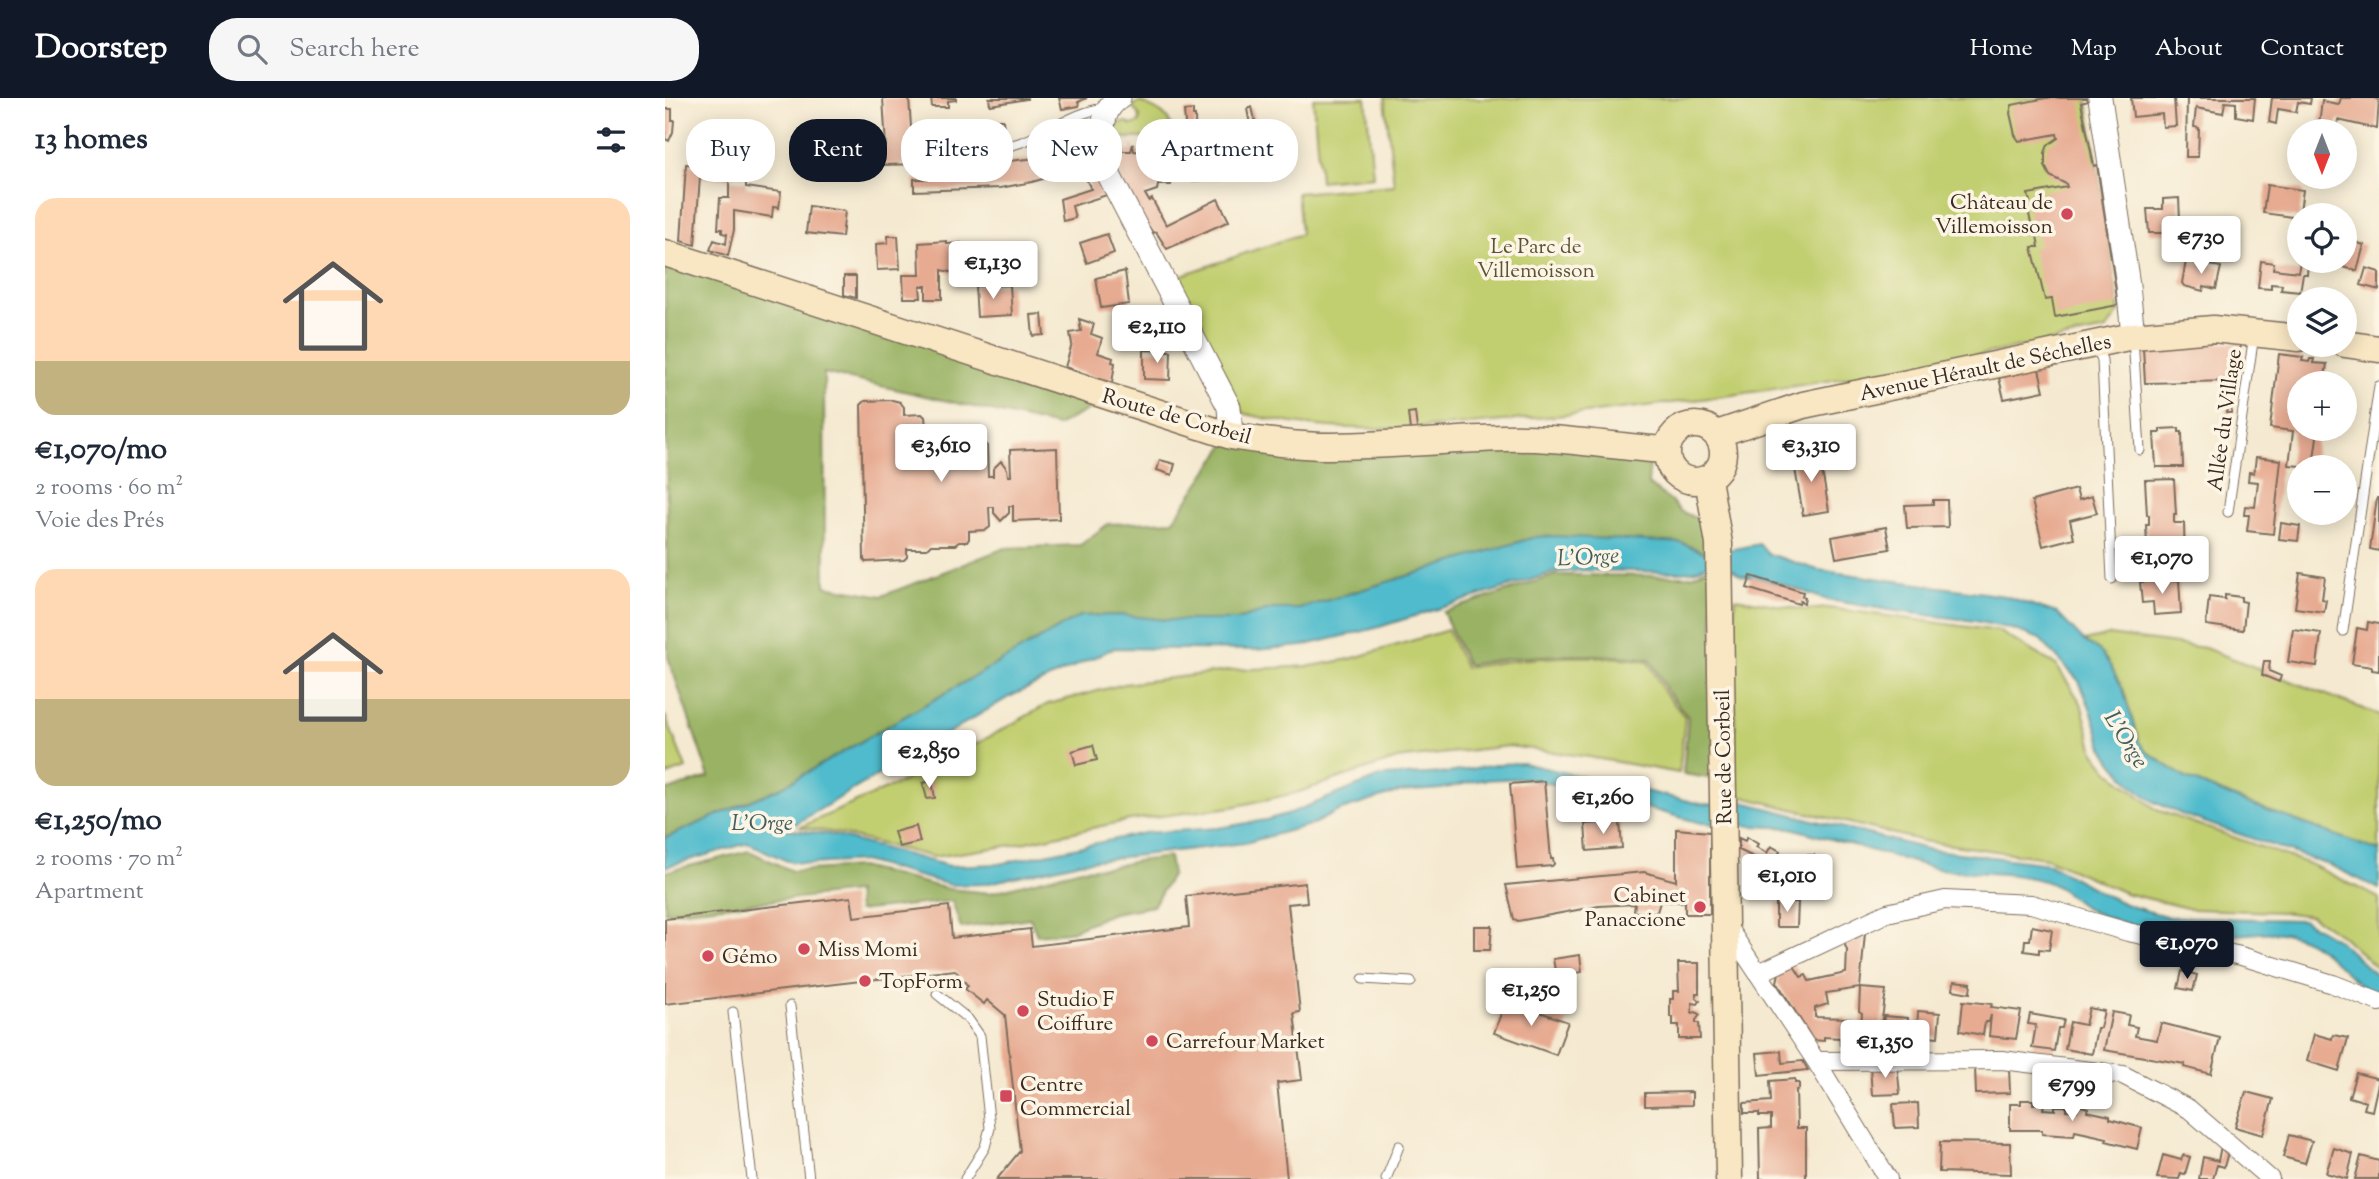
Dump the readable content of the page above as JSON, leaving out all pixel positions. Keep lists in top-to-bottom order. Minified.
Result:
{"streets":{"main road":["Avenue Hérault de Séchelles","Route de Corbeil","Rue de Corbeil"],"lane":["Allée du Village"]},"crossings":[["Avenue Hérault de Séchelles","Route de Corbeil"],["Avenue Hérault de Séchelles","Allée du Village"],["Avenue Hérault de Séchelles","Rue de Corbeil"],["Route de Corbeil","Rue de Corbeil"]],"water":["L'Orge"],"parks":["Le Parc de Villemoisson"],"places":{"other":["Château de Villemoisson","Cabinet Panaccione","Miss Momi","Gémo","TopForm","Studio F Coiffure","Carrefour Market"],"transit":["Centre Commercial"]},"north":"bottom","page":{"header":"Doorstep","search":"Search here","nav":["Home","Map","About","Contact"],"heading":"13 homes","map_buttons":["+","−"],"chip":["Buy","Rent","Filters","New","Apartment"],"list":[{"name":"€1,070/mo","note":"2 rooms · 60 m² · Voie des Prés"},{"name":"€1,250/mo","note":"2 rooms · 70 m² · Apartment"}],"price":["€730","€1,130","€2,110","€3,610","€3,310","€1,070","€2,850","€1,260","€1,010","€1,070","€1,250","€1,350","€799"]}}
